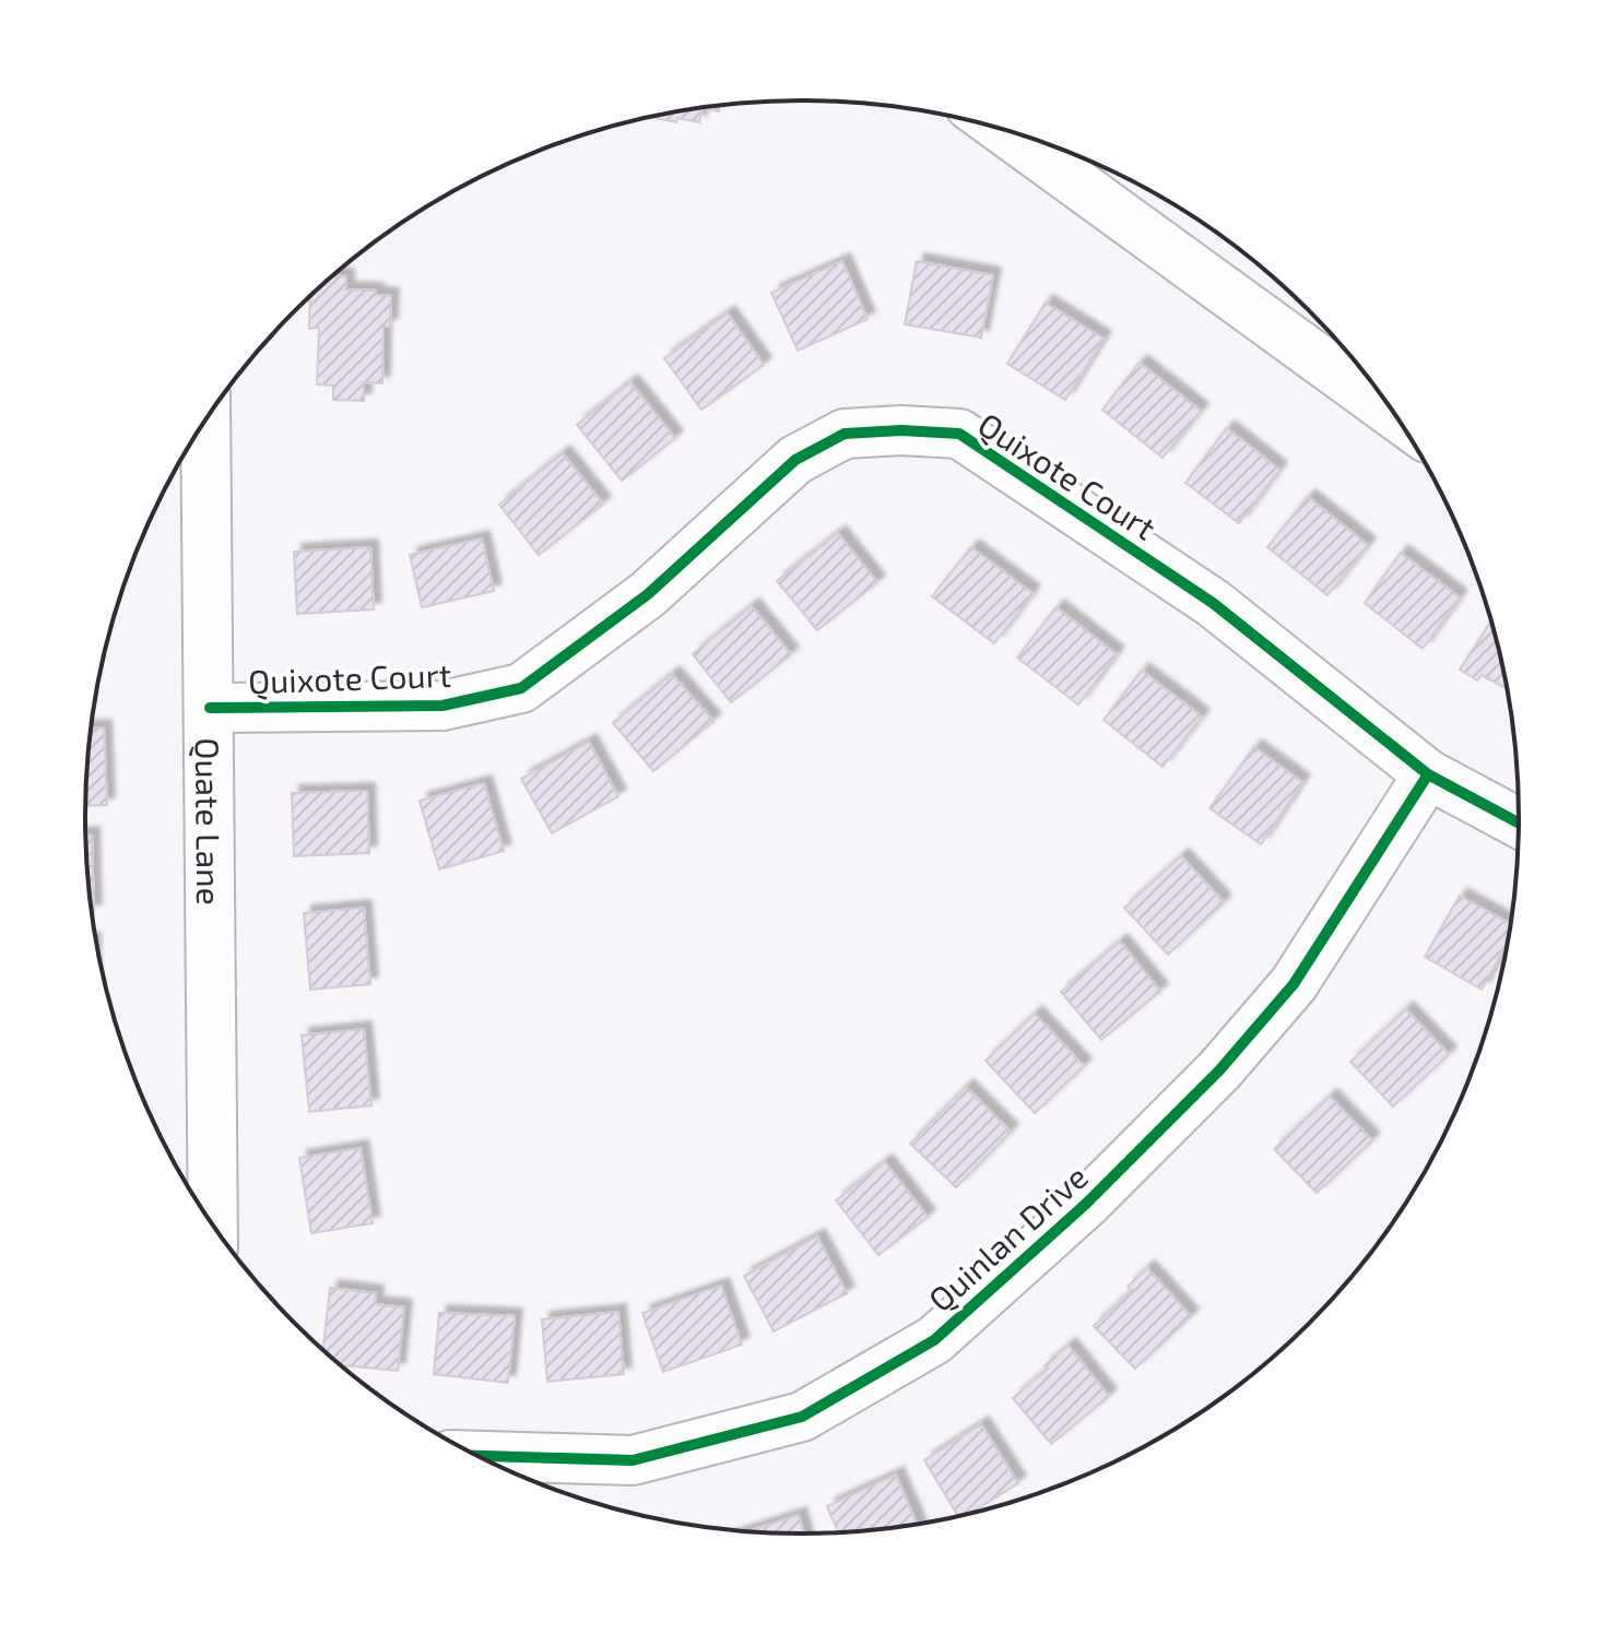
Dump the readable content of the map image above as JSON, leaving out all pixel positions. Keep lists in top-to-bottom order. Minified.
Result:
{"streets":{"street":["Quixote Court","Quate Lane","Quinlan Drive"]},"crossings":[["Quixote Court","Quate Lane"],["Quixote Court","Quinlan Drive"]]}
